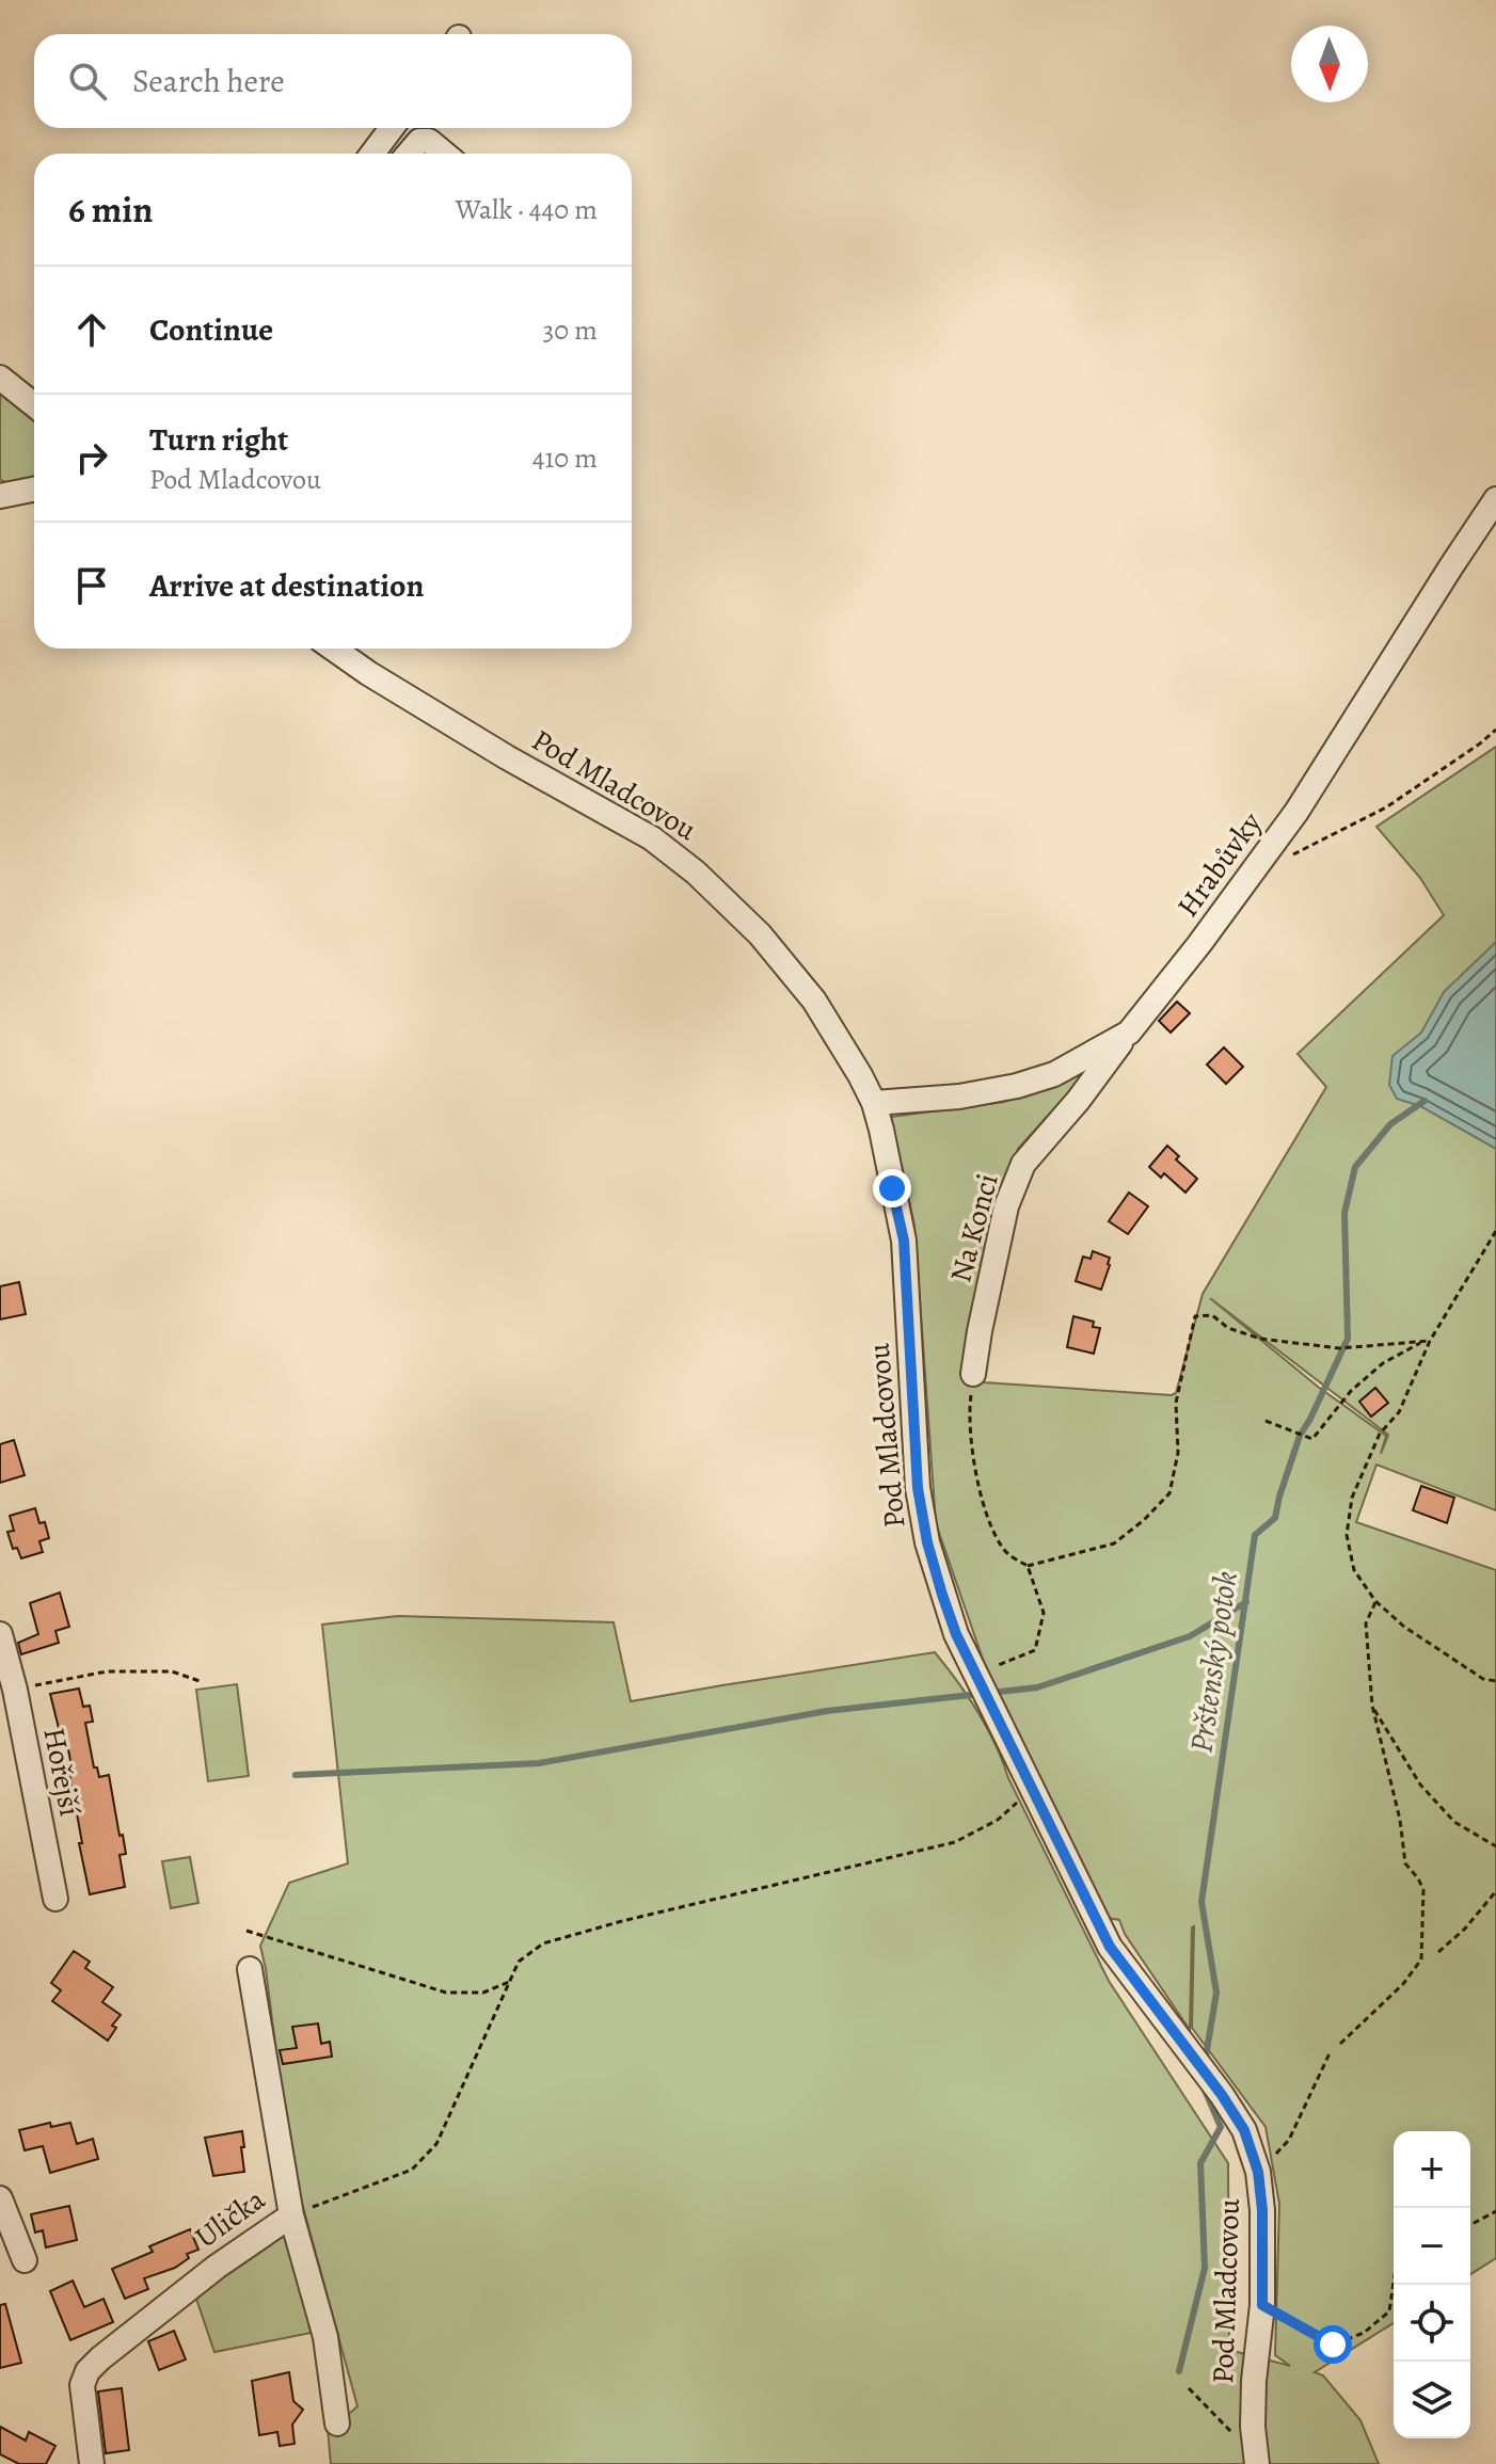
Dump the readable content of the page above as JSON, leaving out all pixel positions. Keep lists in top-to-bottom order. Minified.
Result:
{"streets":{"street":["Pod Mladcovou","Hrabůvky","Na Konci","Hořejší","Ulička"]},"crossings":[["Pod Mladcovou","Hrabůvky"],["Hrabůvky","Na Konci"]],"water":["Prštenský potok"],"north":"bottom","page":{"search":"Search here","heading":["6 min","Walk · 440 m"],"list":[["Continue","30 m"],["Turn right","Pod Mladcovou","410 m"],"Arrive at destination"],"map_buttons":["+","−"]}}
